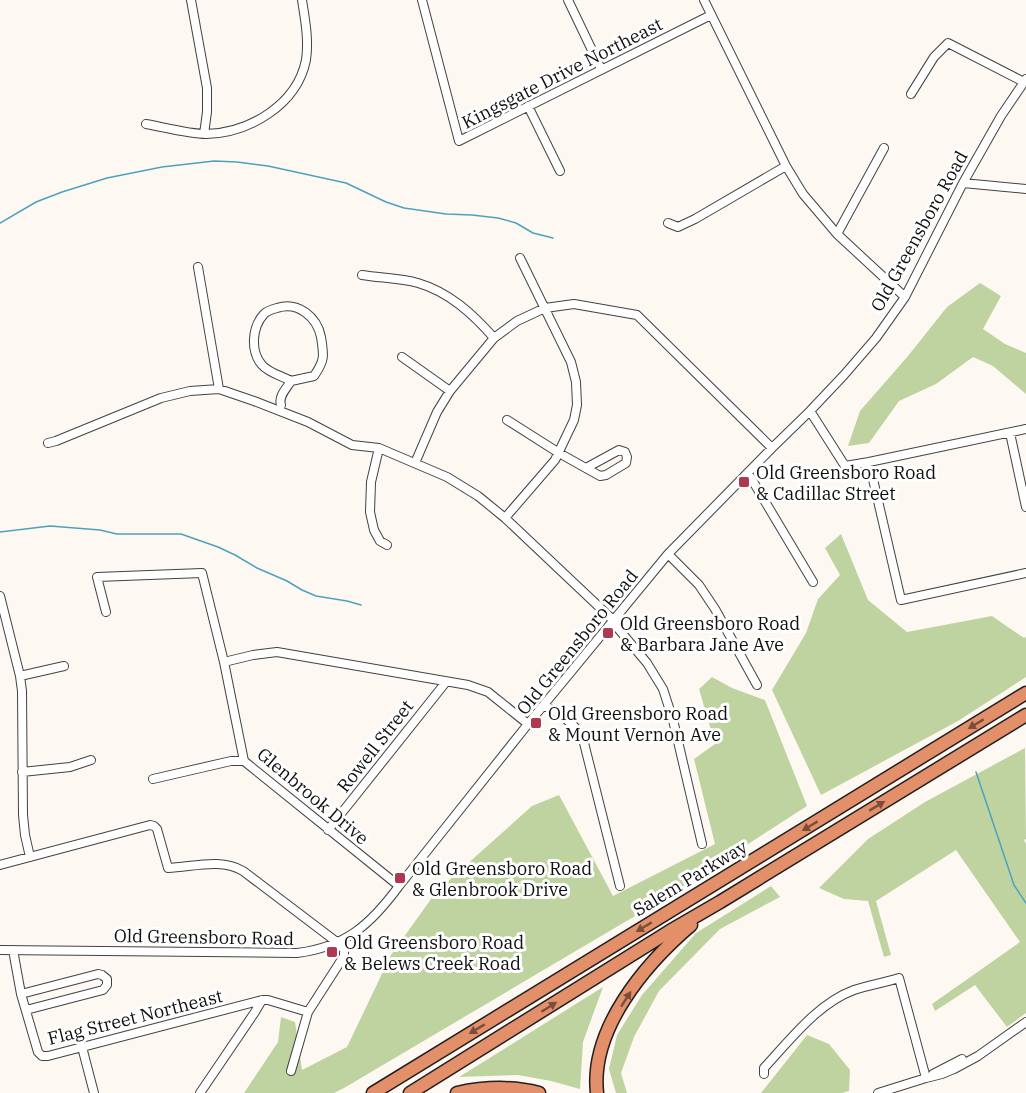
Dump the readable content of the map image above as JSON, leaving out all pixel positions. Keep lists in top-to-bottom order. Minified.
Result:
{"streets":{"highway":["Salem Parkway"],"street":["Kingsgate Drive Northeast","Old Greensboro Road","Rowell Street","Glenbrook Drive","Flag Street Northeast"]},"crossings":[["Old Greensboro Road","Glenbrook Drive"],["Old Greensboro Road","Flag Street Northeast"],["Rowell Street","Glenbrook Drive"]],"places":{"transit":["Old Greensboro Road & Cadillac Street","Old Greensboro Road & Barbara Jane Ave","Old Greensboro Road & Mount Vernon Ave","Old Greensboro Road & Glenbrook Drive","Old Greensboro Road & Belews Creek Road"]}}
